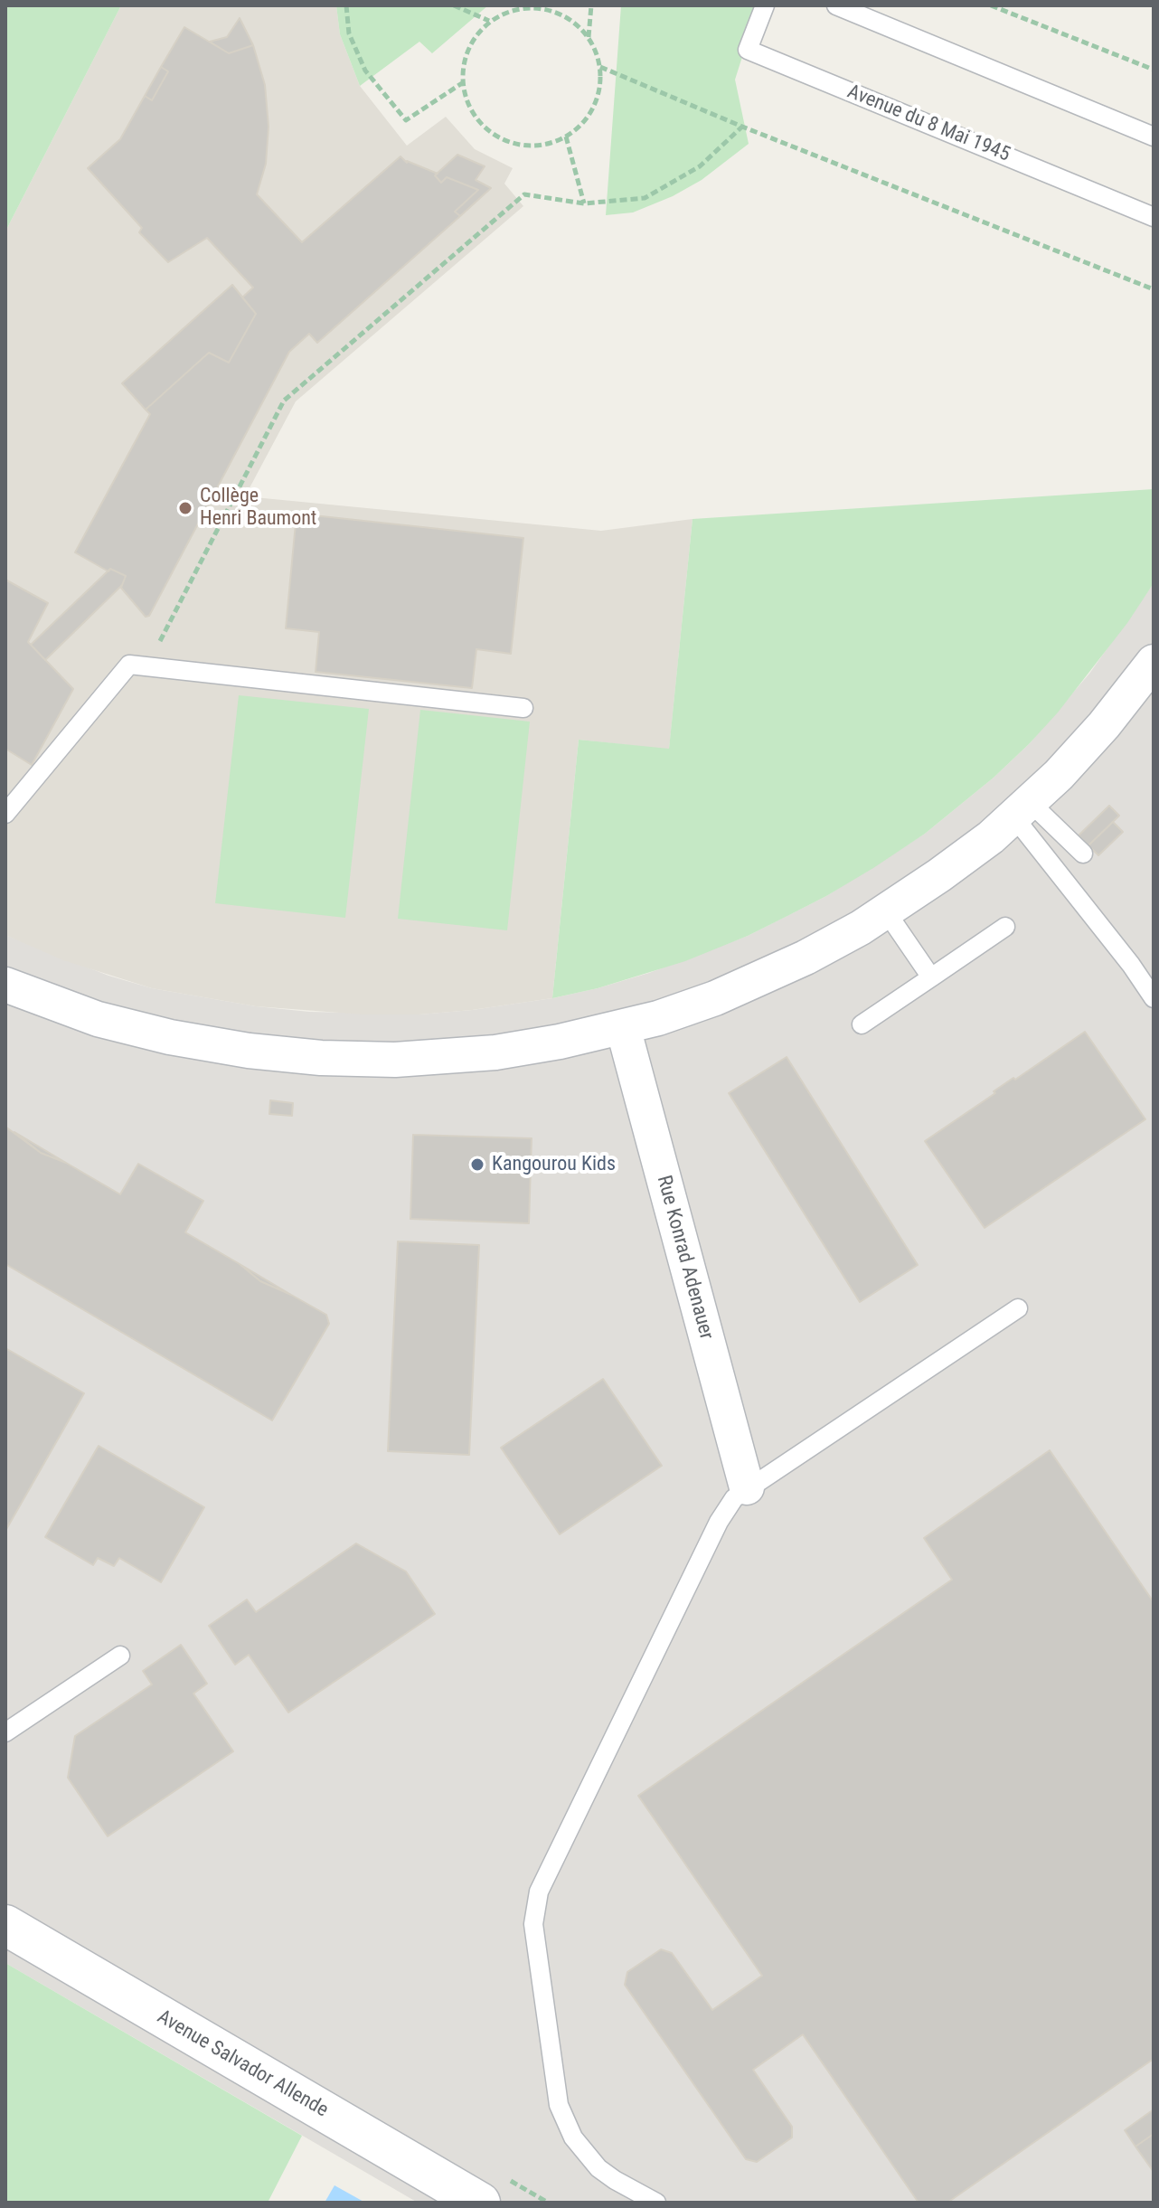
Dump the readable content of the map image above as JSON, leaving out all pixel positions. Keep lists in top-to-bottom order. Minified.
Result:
{"streets":{"street":["Rue Konrad Adenauer","Avenue Salvador Allende"],"lane":["Avenue du 8 Mai 1945"]},"places":["Collège Henri Baumont","Kangourou Kids"]}
